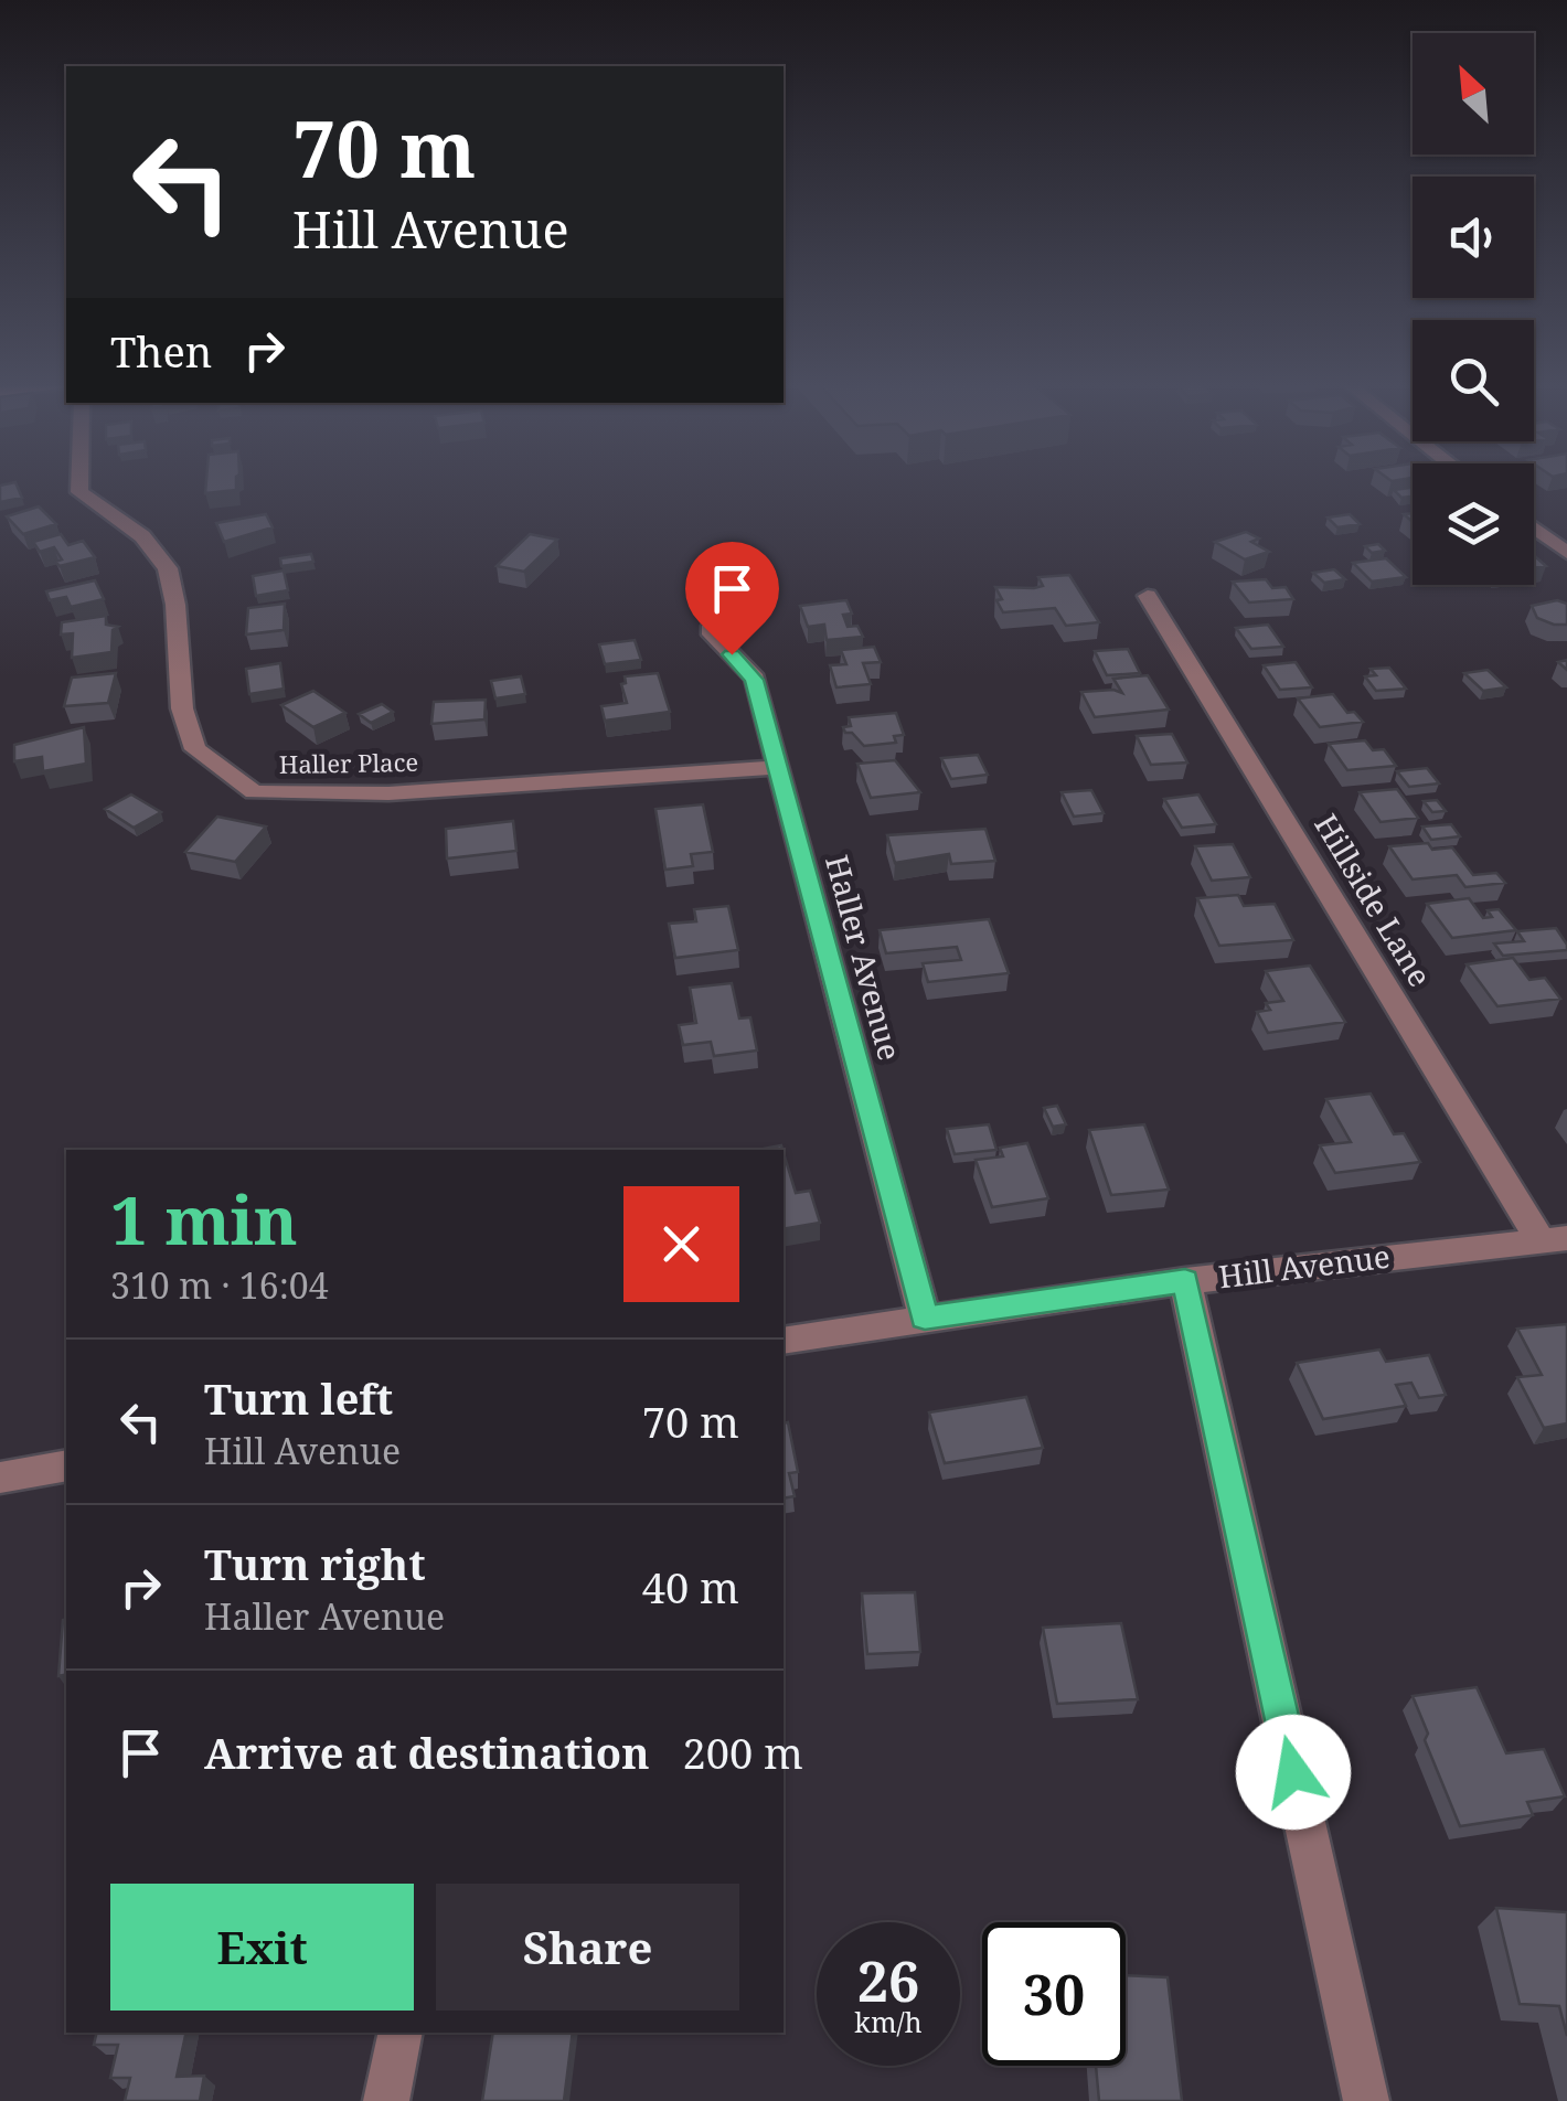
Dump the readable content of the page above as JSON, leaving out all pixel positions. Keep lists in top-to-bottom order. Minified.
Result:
{"streets":{"street":["Haller Place","Hillside Lane","Haller Avenue","Hill Avenue"]},"crossings":[["Haller Place","Haller Avenue"],["Hillside Lane","Hill Avenue"],["Haller Avenue","Hill Avenue"]],"north":"top left","page":{"turn":["70 m","Hill Avenue"],"then":"Then","heading":["1 min","310 m · 16:04"],"list":[{"name":"Turn left","note":"Hill Avenue","value":"70 m"},{"name":"Turn right","note":"Haller Avenue","value":"40 m"},{"name":"Arrive at destination","value":"200 m"}],"buttons":["Exit","Share"],"speed":"26 km/h","limit":"30"}}
